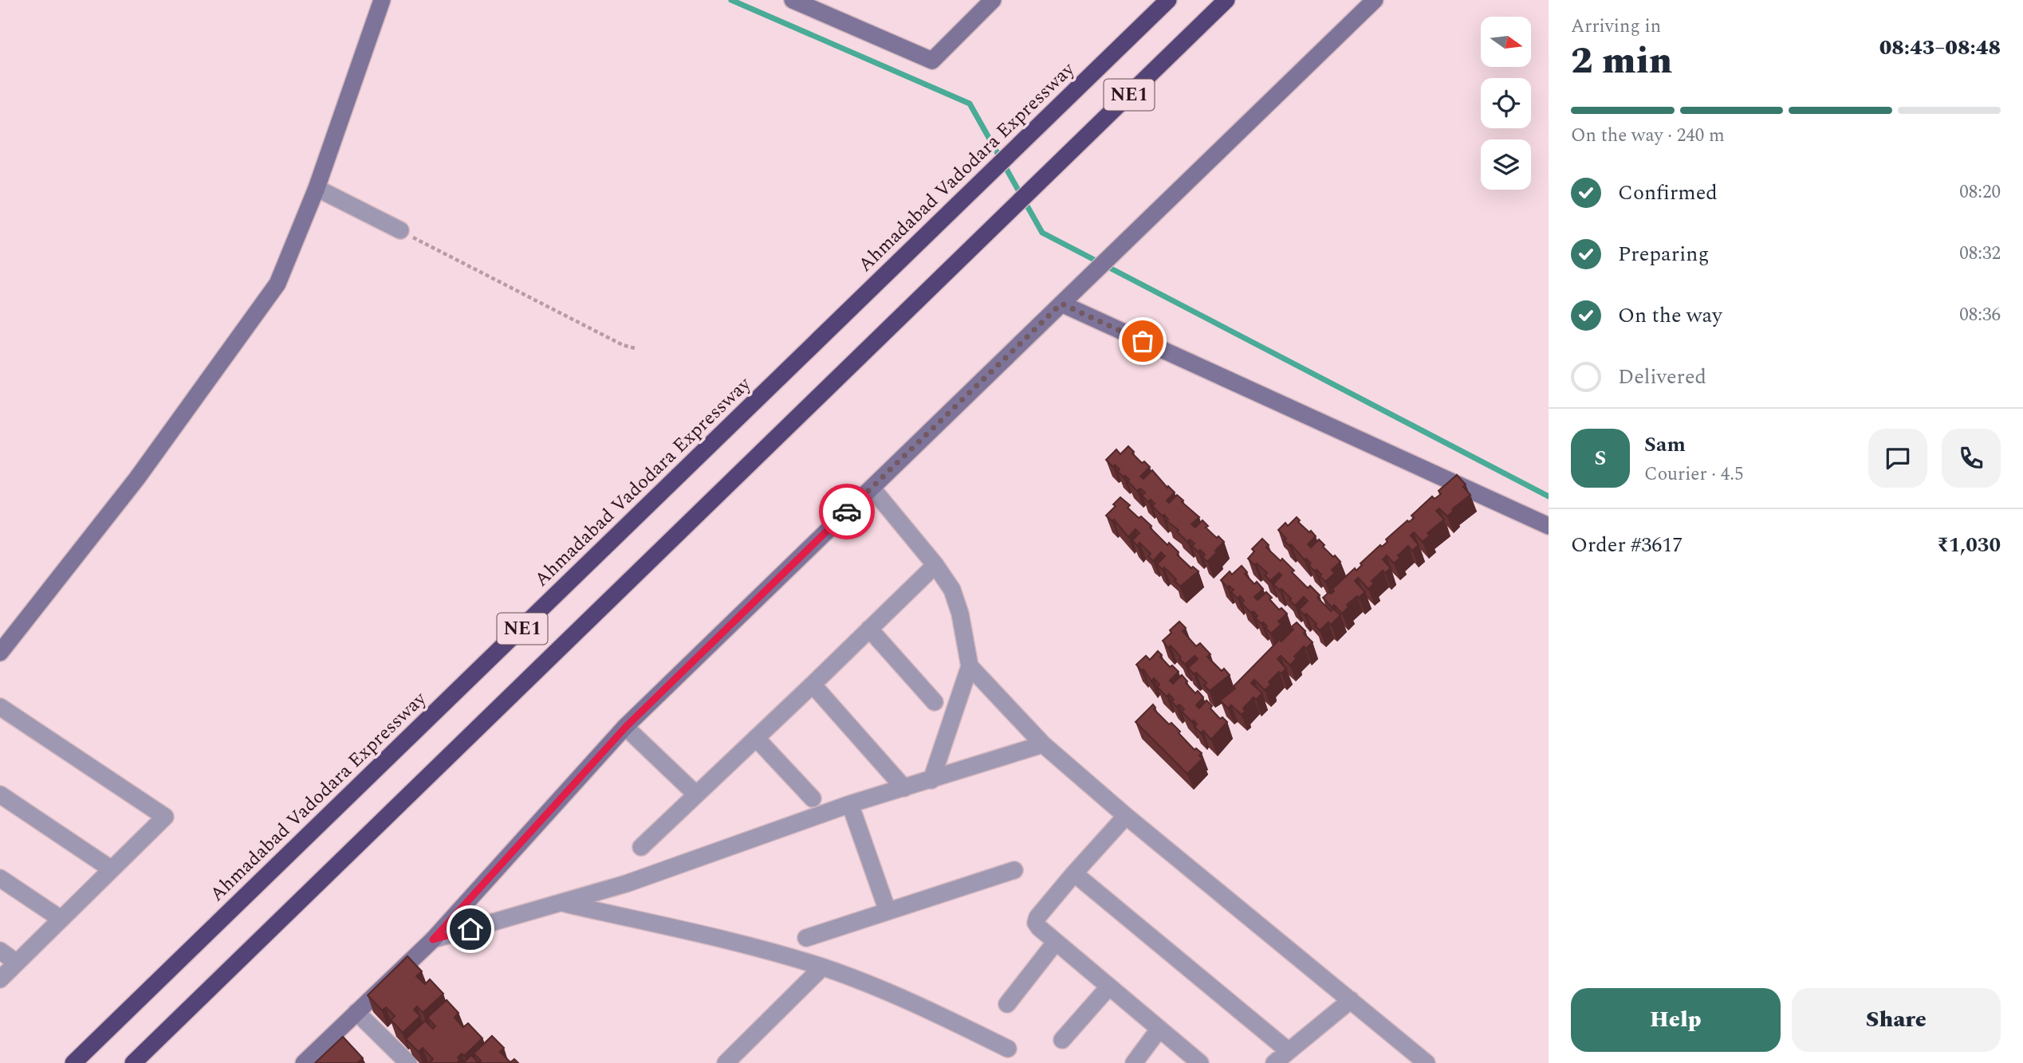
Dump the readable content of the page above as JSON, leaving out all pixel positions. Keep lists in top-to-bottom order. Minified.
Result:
{"streets":{"highway":["NE1","Ahmadabad Vadodara Expressway"]},"north":"right","page":{"heading":["2 min","Arriving in","08:43–08:48"],"panel":["Sam","Courier · 4.5","Order #3617","₹1,030"],"bar":"On the way · 240 m","list":[["Confirmed","08:20"],["Preparing","08:32"],["On the way","08:36"],"Delivered"],"round":"S","buttons":["Help","Share"]}}
